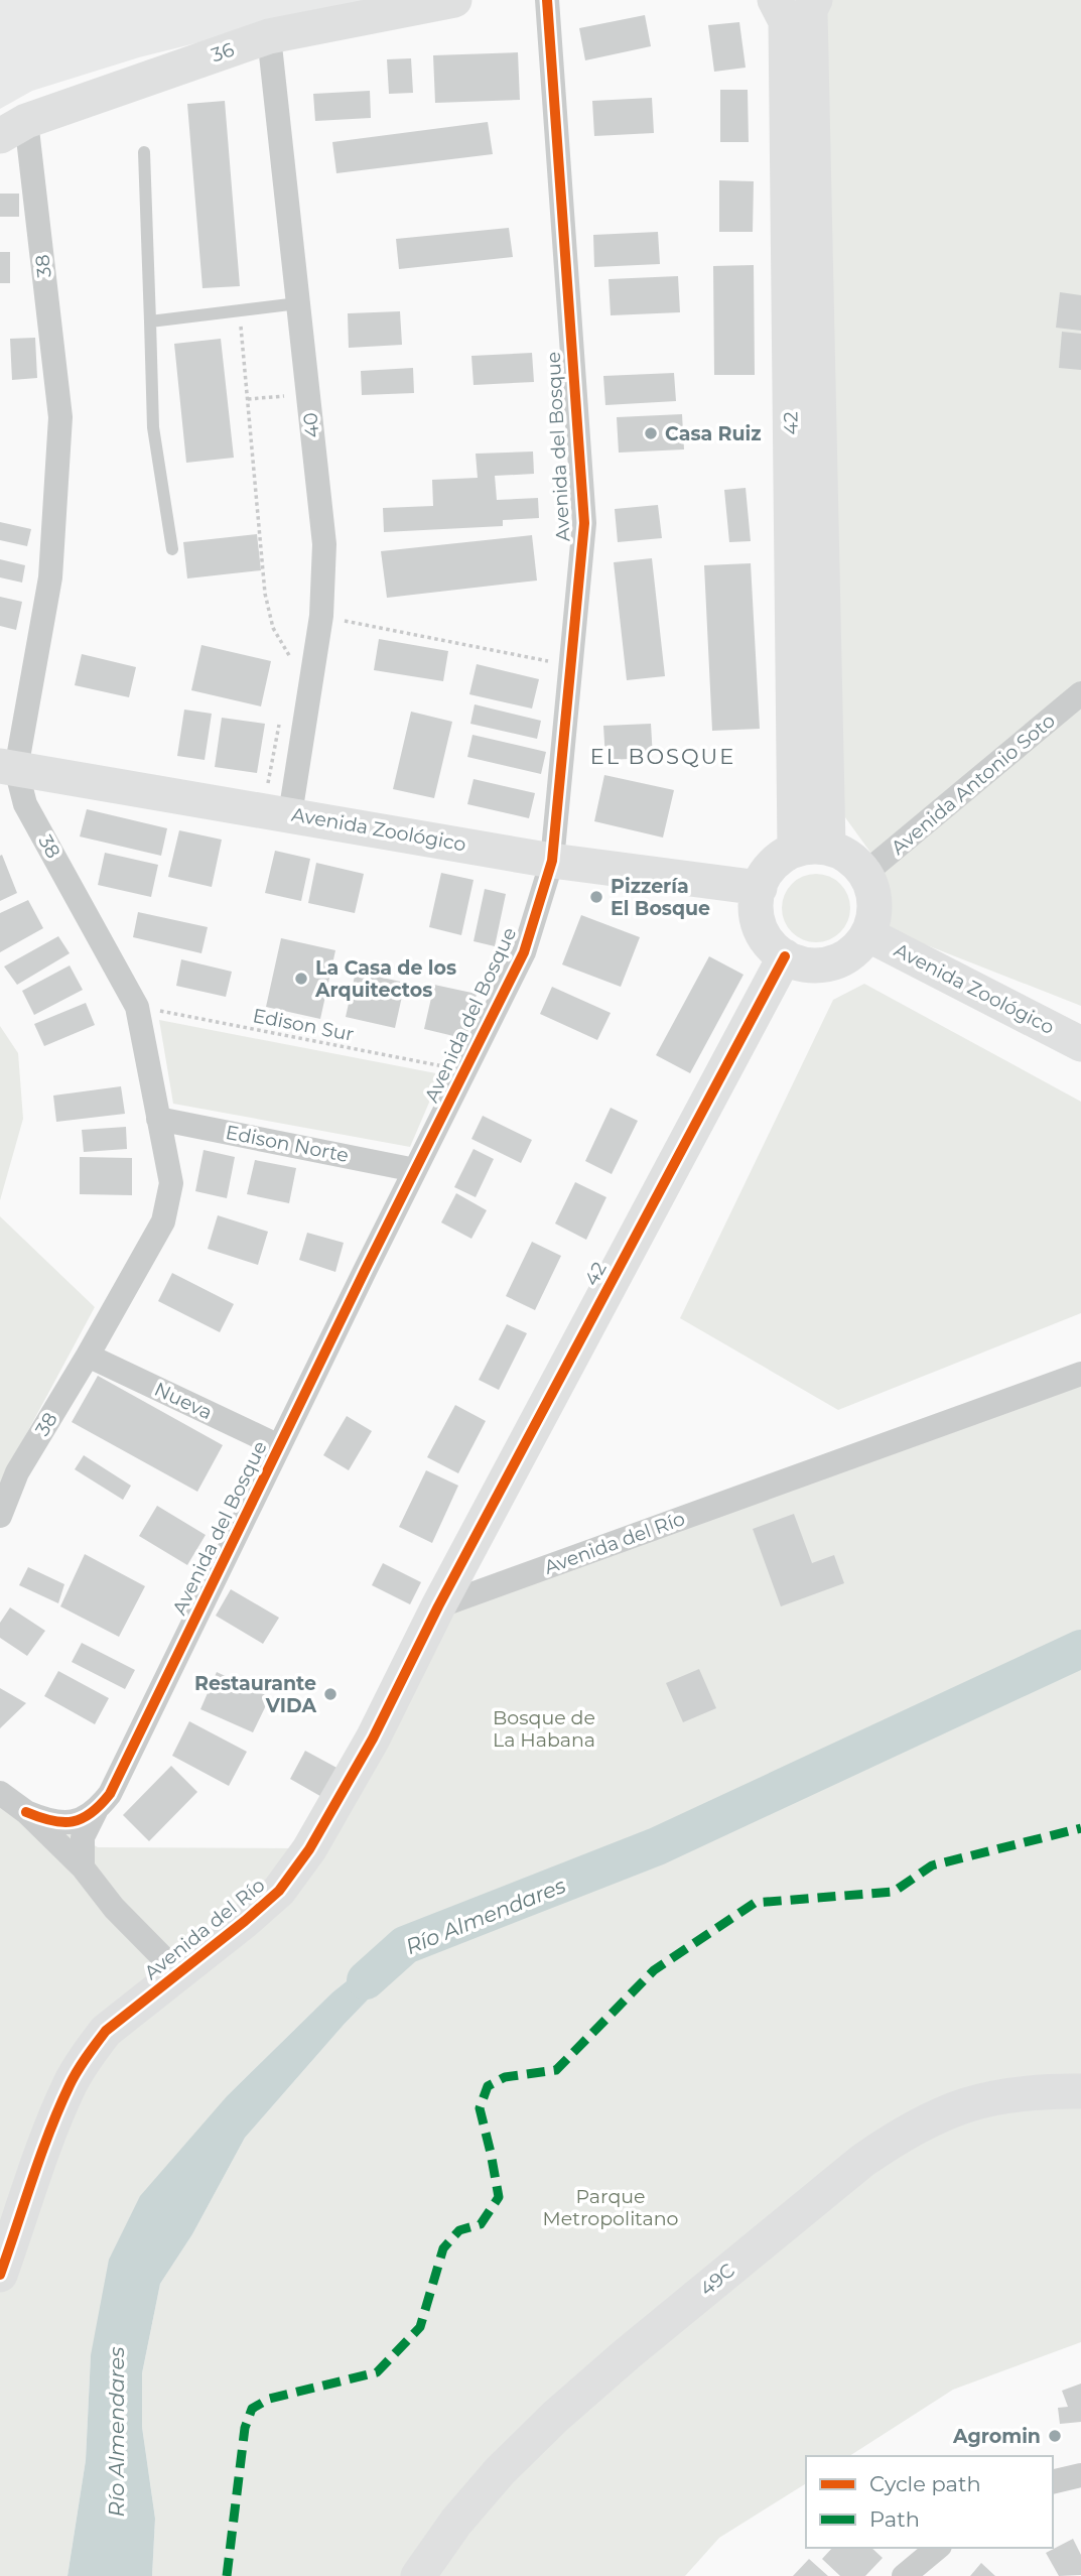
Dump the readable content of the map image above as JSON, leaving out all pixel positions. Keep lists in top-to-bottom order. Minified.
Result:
{"streets":{"street":["36","38","42","40","Avenida del Bosque","Avenida Antonio Soto","Avenida Zoológico","Edison Norte","Nueva","Avenida del Río","49C"],"path":["Edison Sur"]},"crossings":[["36","38"],["36","40"],["38","Avenida Zoológico"],["38","Edison Sur"],["38","Edison Norte"],["38","Nueva"],["42","Avenida Antonio Soto"],["42","Avenida Zoológico"],["42","Avenida del Río"],["40","Avenida Zoológico"],["Avenida del Bosque","Avenida Zoológico"],["Avenida del Bosque","Edison Sur"],["Avenida del Bosque","Edison Norte"],["Avenida del Bosque","Nueva"],["Avenida Antonio Soto","Avenida Zoológico"]],"districts":["EL BOSQUE"],"water":["Río Almendares"],"parks":["Bosque de La Habana","Parque Metropolitano"],"places":["Casa Ruiz","Pizzería El Bosque","La Casa de los Arquitectos","Restaurante VIDA","Agromin"],"legend":["Cycle path","Path"]}
